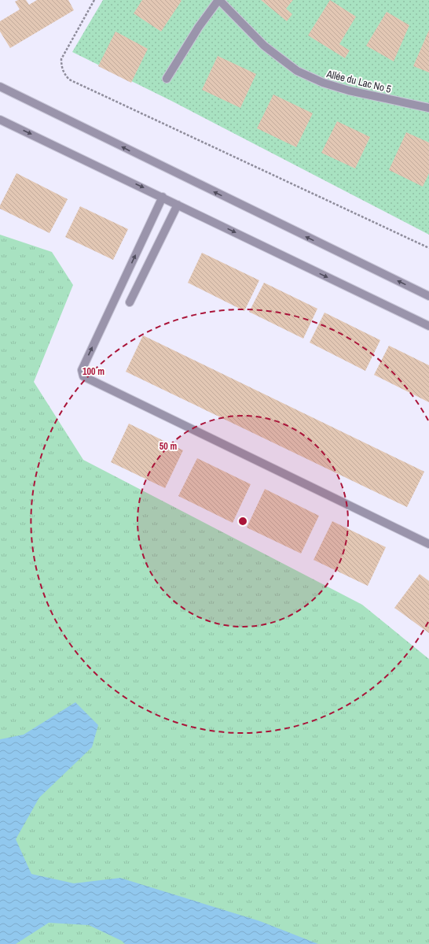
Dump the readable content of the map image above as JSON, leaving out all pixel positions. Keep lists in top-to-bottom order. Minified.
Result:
{"streets":{"street":["Allée du Lac No 5"]},"rings":["100 m","50 m"]}
